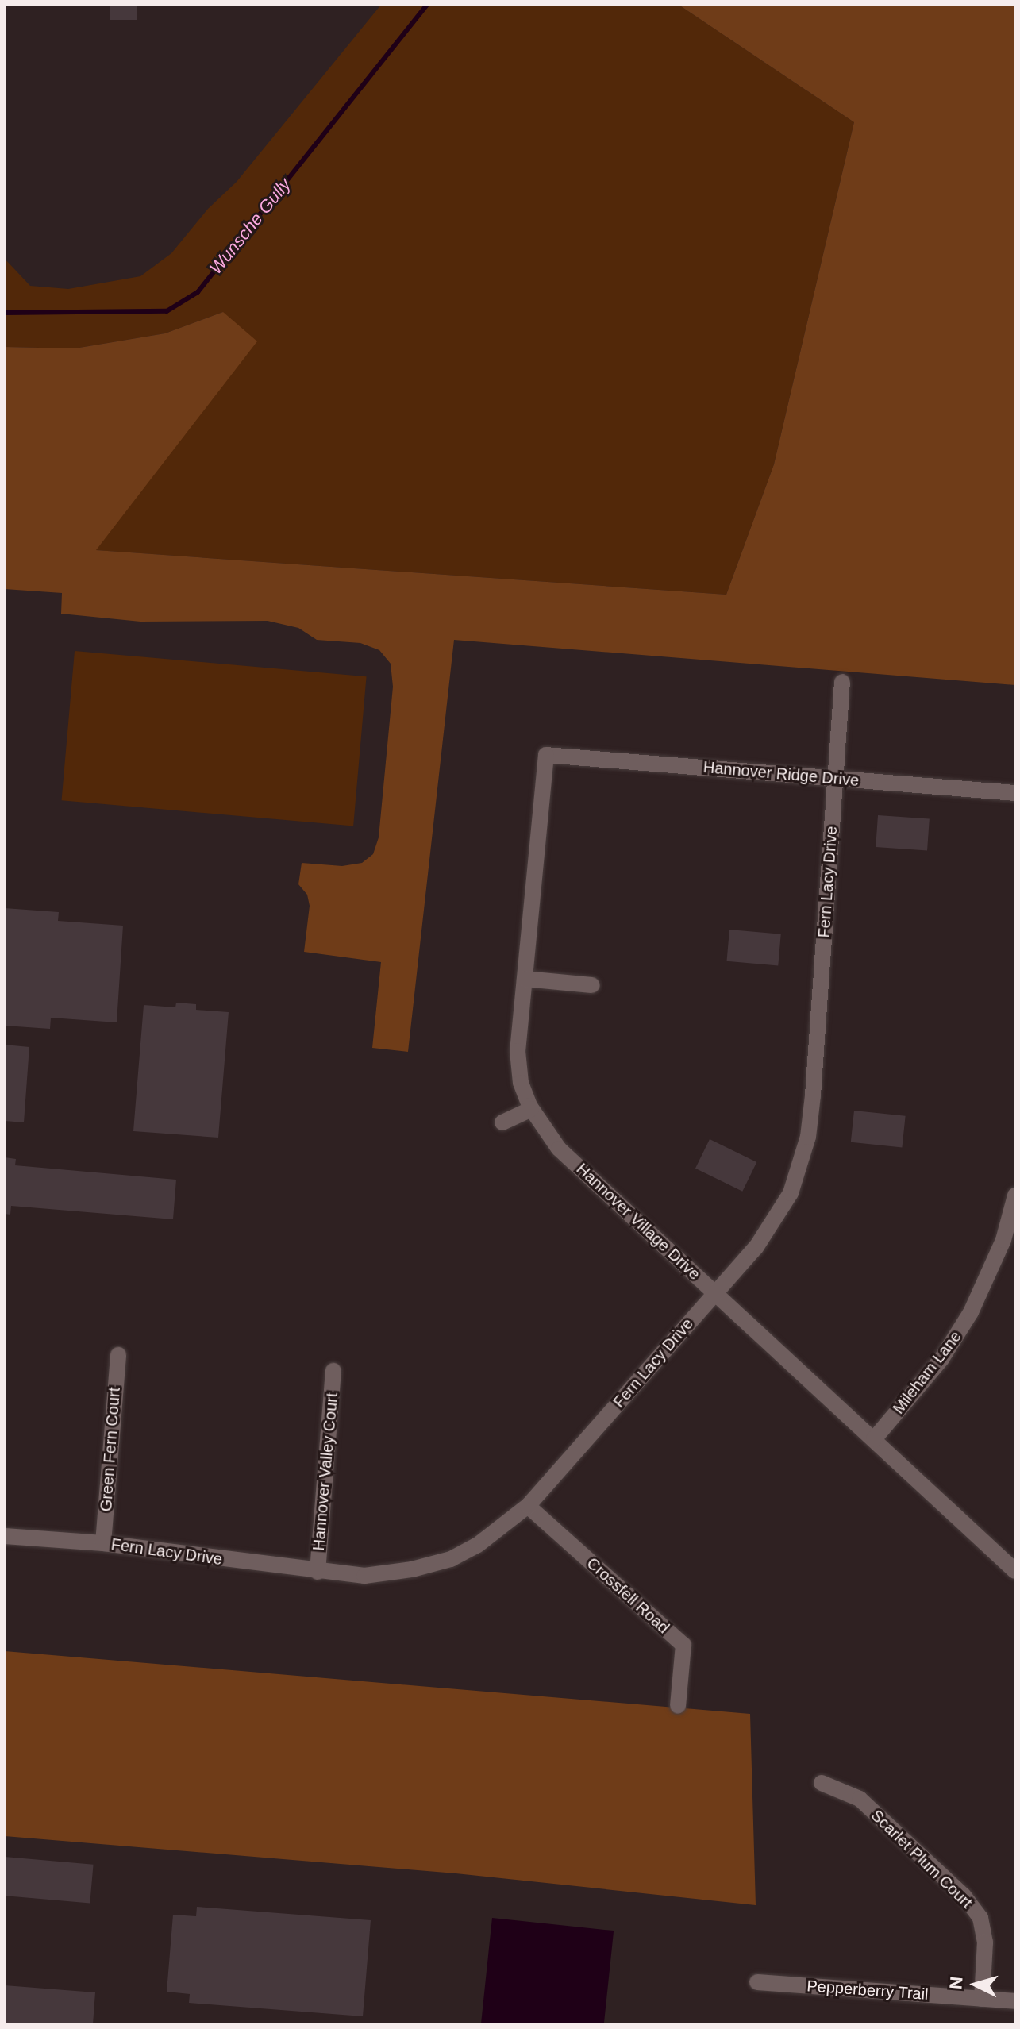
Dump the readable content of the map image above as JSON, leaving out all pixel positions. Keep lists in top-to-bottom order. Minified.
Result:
{"streets":{"street":["Hannover Ridge Drive","Fern Lacy Drive","Hannover Village Drive","Mileham Lane","Green Fern Court","Hannover Valley Court","Crossfell Road","Scarlet Plum Court","Pepperberry Trail"]},"crossings":[["Hannover Ridge Drive","Fern Lacy Drive"],["Hannover Ridge Drive","Hannover Village Drive"],["Fern Lacy Drive","Hannover Village Drive"],["Fern Lacy Drive","Green Fern Court"],["Fern Lacy Drive","Hannover Valley Court"],["Fern Lacy Drive","Crossfell Road"],["Hannover Village Drive","Mileham Lane"],["Scarlet Plum Court","Pepperberry Trail"]],"water":["Wunsche Gully"],"north":"left"}
